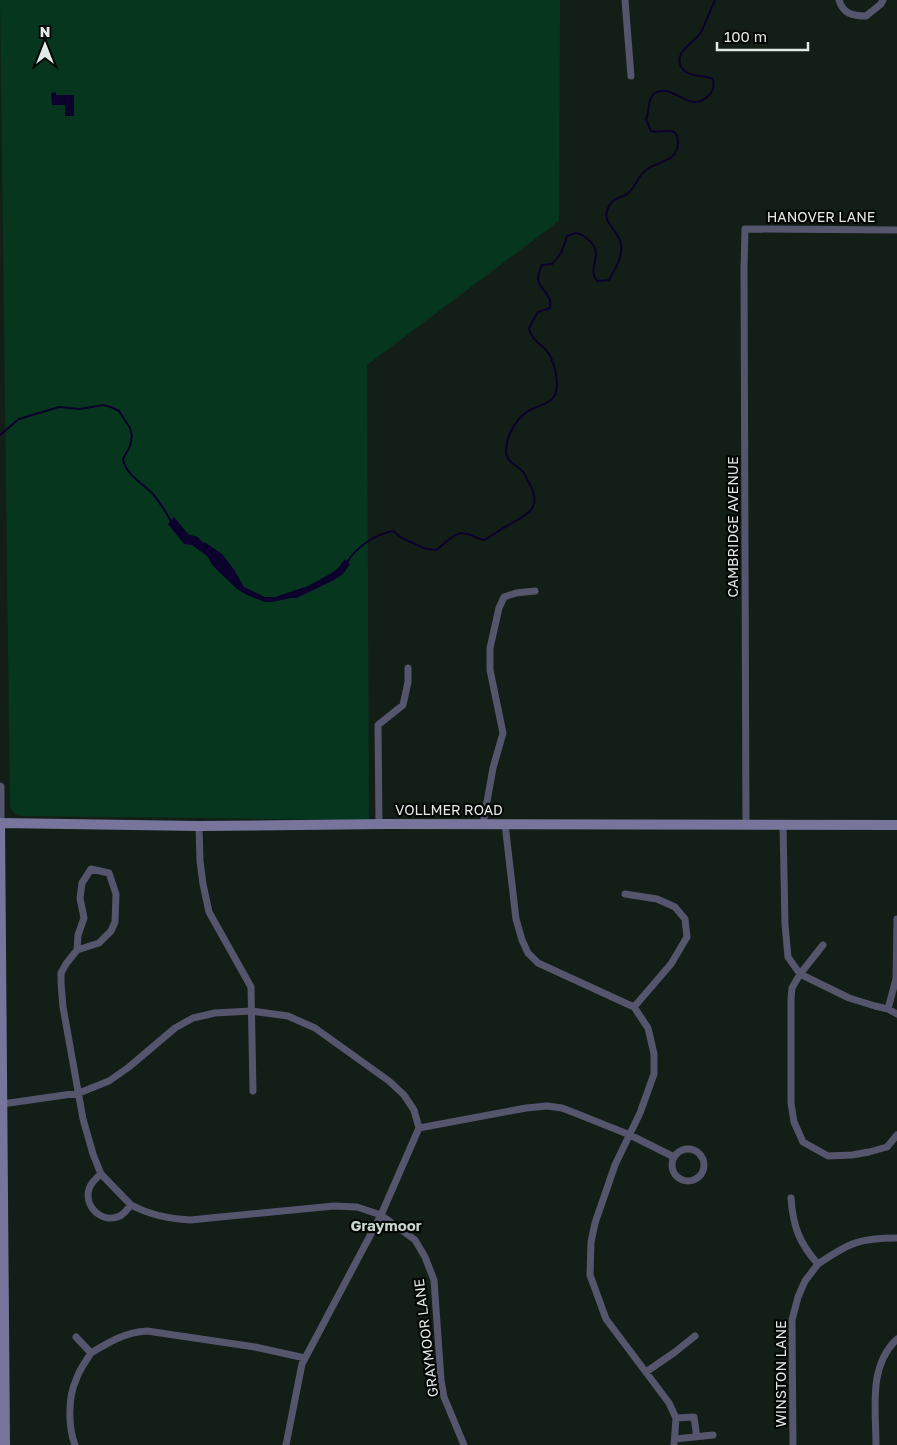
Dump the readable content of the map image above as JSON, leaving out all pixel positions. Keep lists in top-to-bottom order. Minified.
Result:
{"streets":{"main road":["VOLLMER ROAD"],"street":["HANOVER LANE","CAMBRIDGE AVENUE","GRAYMOOR LANE","WINSTON LANE"]},"crossings":[["HANOVER LANE","CAMBRIDGE AVENUE"],["CAMBRIDGE AVENUE","VOLLMER ROAD"]],"districts":["Graymoor"],"scale_bar":"100 m","north":"top"}
